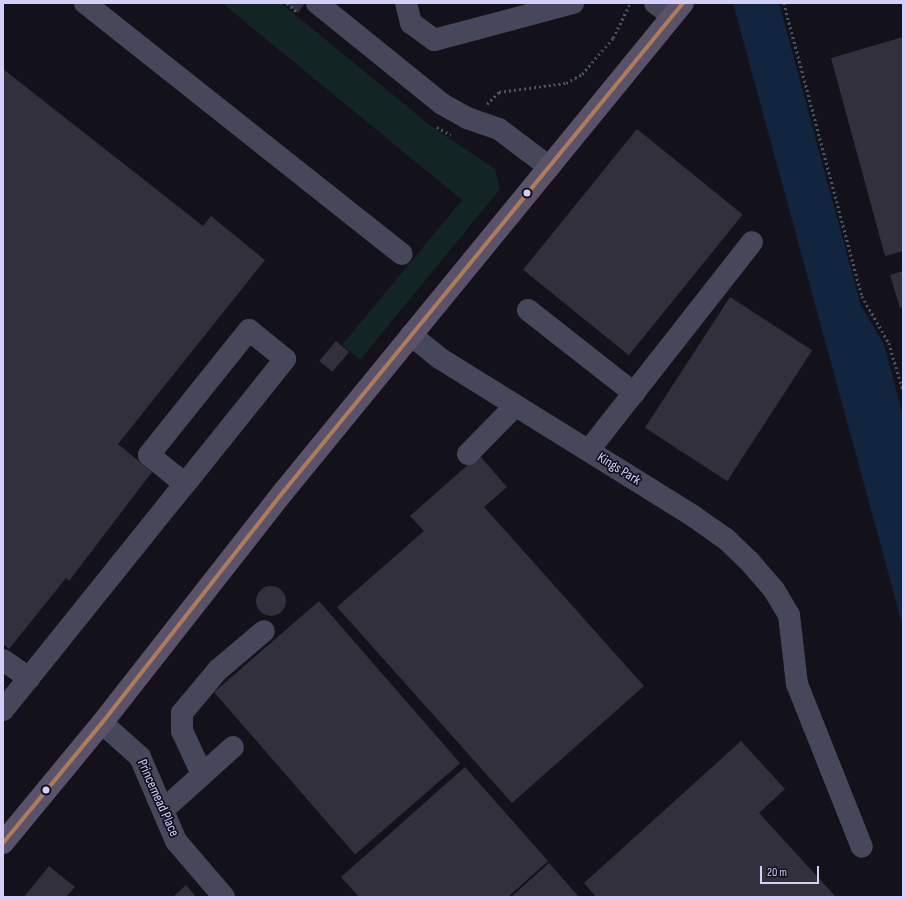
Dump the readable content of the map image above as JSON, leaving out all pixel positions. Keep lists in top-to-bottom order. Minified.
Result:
{"streets":{"street":["Kings Park","Princemead Place"]},"scale_bar":"20 m"}
